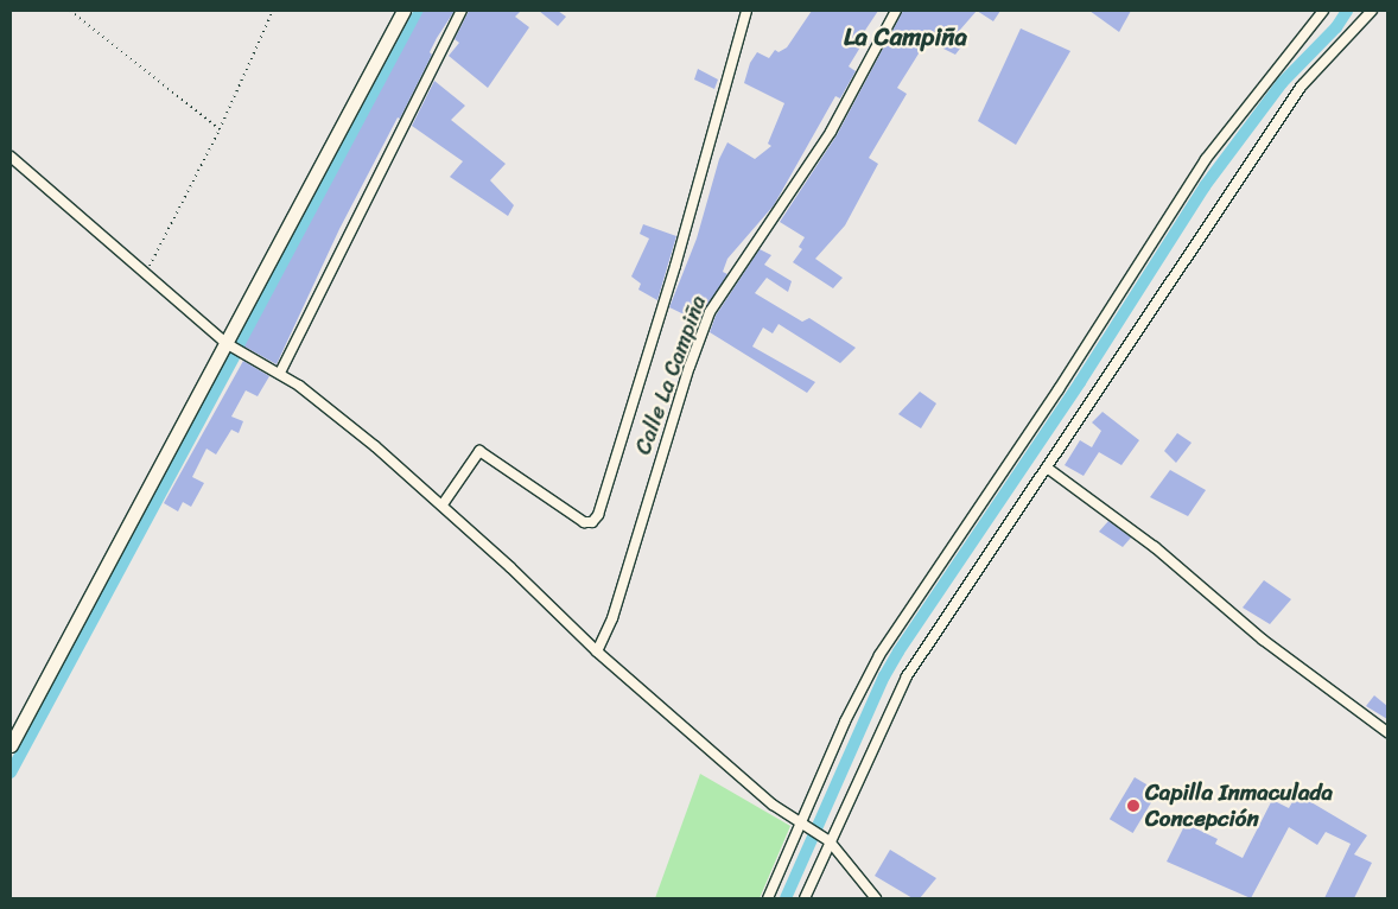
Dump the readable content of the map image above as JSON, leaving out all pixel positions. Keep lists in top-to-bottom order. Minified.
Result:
{"streets":{"street":["Calle La Campiña"]},"districts":["La Campiña"],"places":["Capilla Inmaculada Concepción"]}
